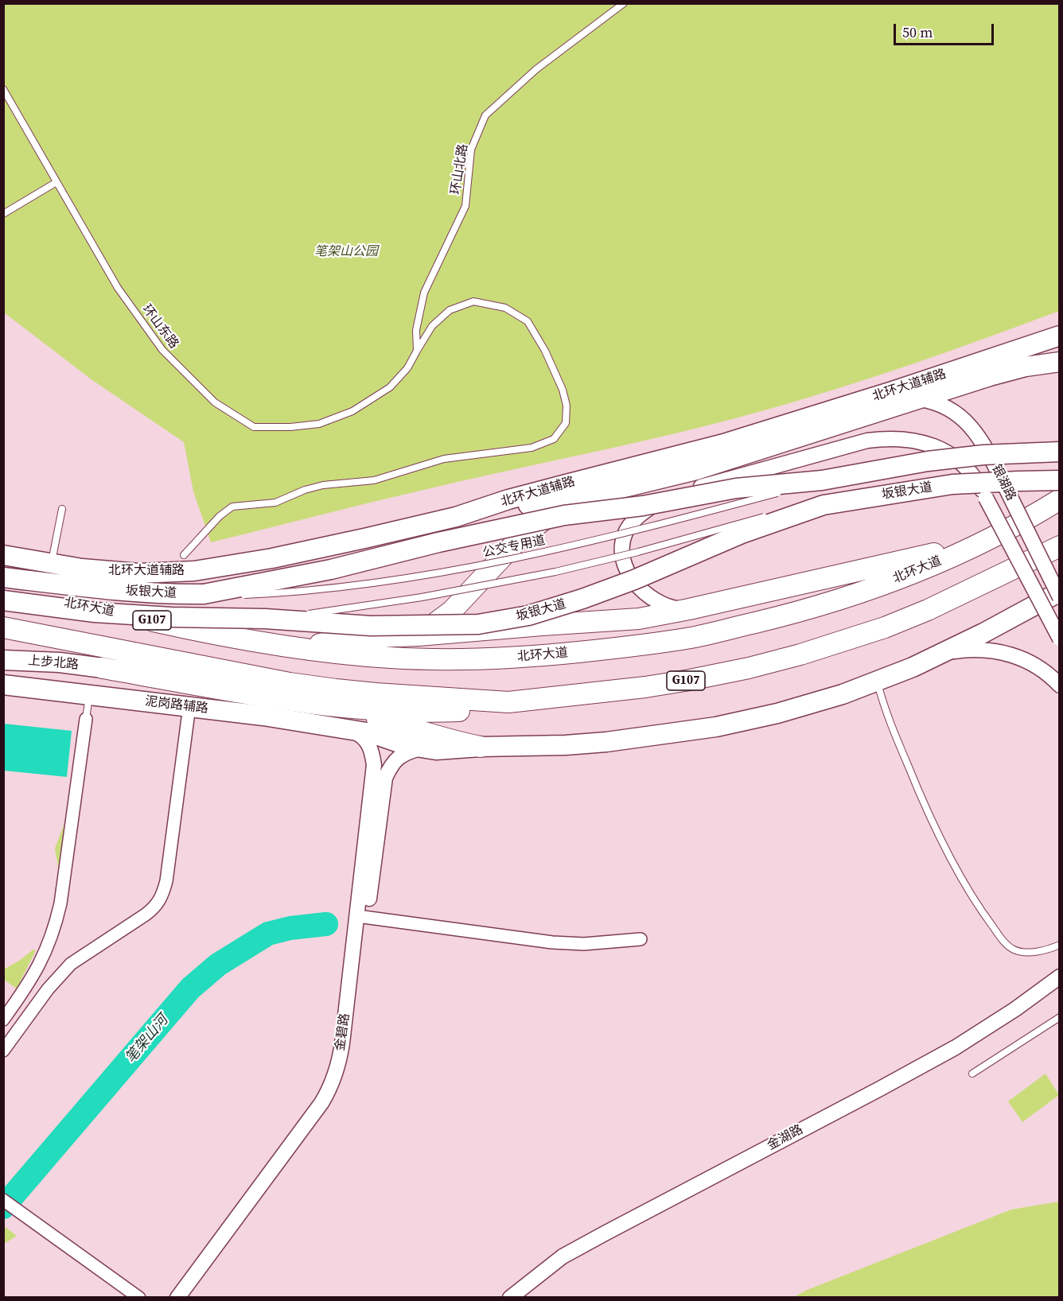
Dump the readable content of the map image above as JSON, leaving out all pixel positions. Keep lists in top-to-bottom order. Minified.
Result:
{"streets":{"highway":["北环大道","G107"],"main road":["北环大道辅路","坂银大道","上步北路","泥岗路辅路"],"street":["银湖路","金碧路","金湖路"],"lane":["环山北路","环山东路","公交专用道"]},"crossings":[["环山北路","环山东路"],["坂银大道","公交专用道"],["泥岗路辅路","金碧路"]],"water":["笔架山河"],"parks":["笔架山公园"],"scale_bar":"50 m"}
